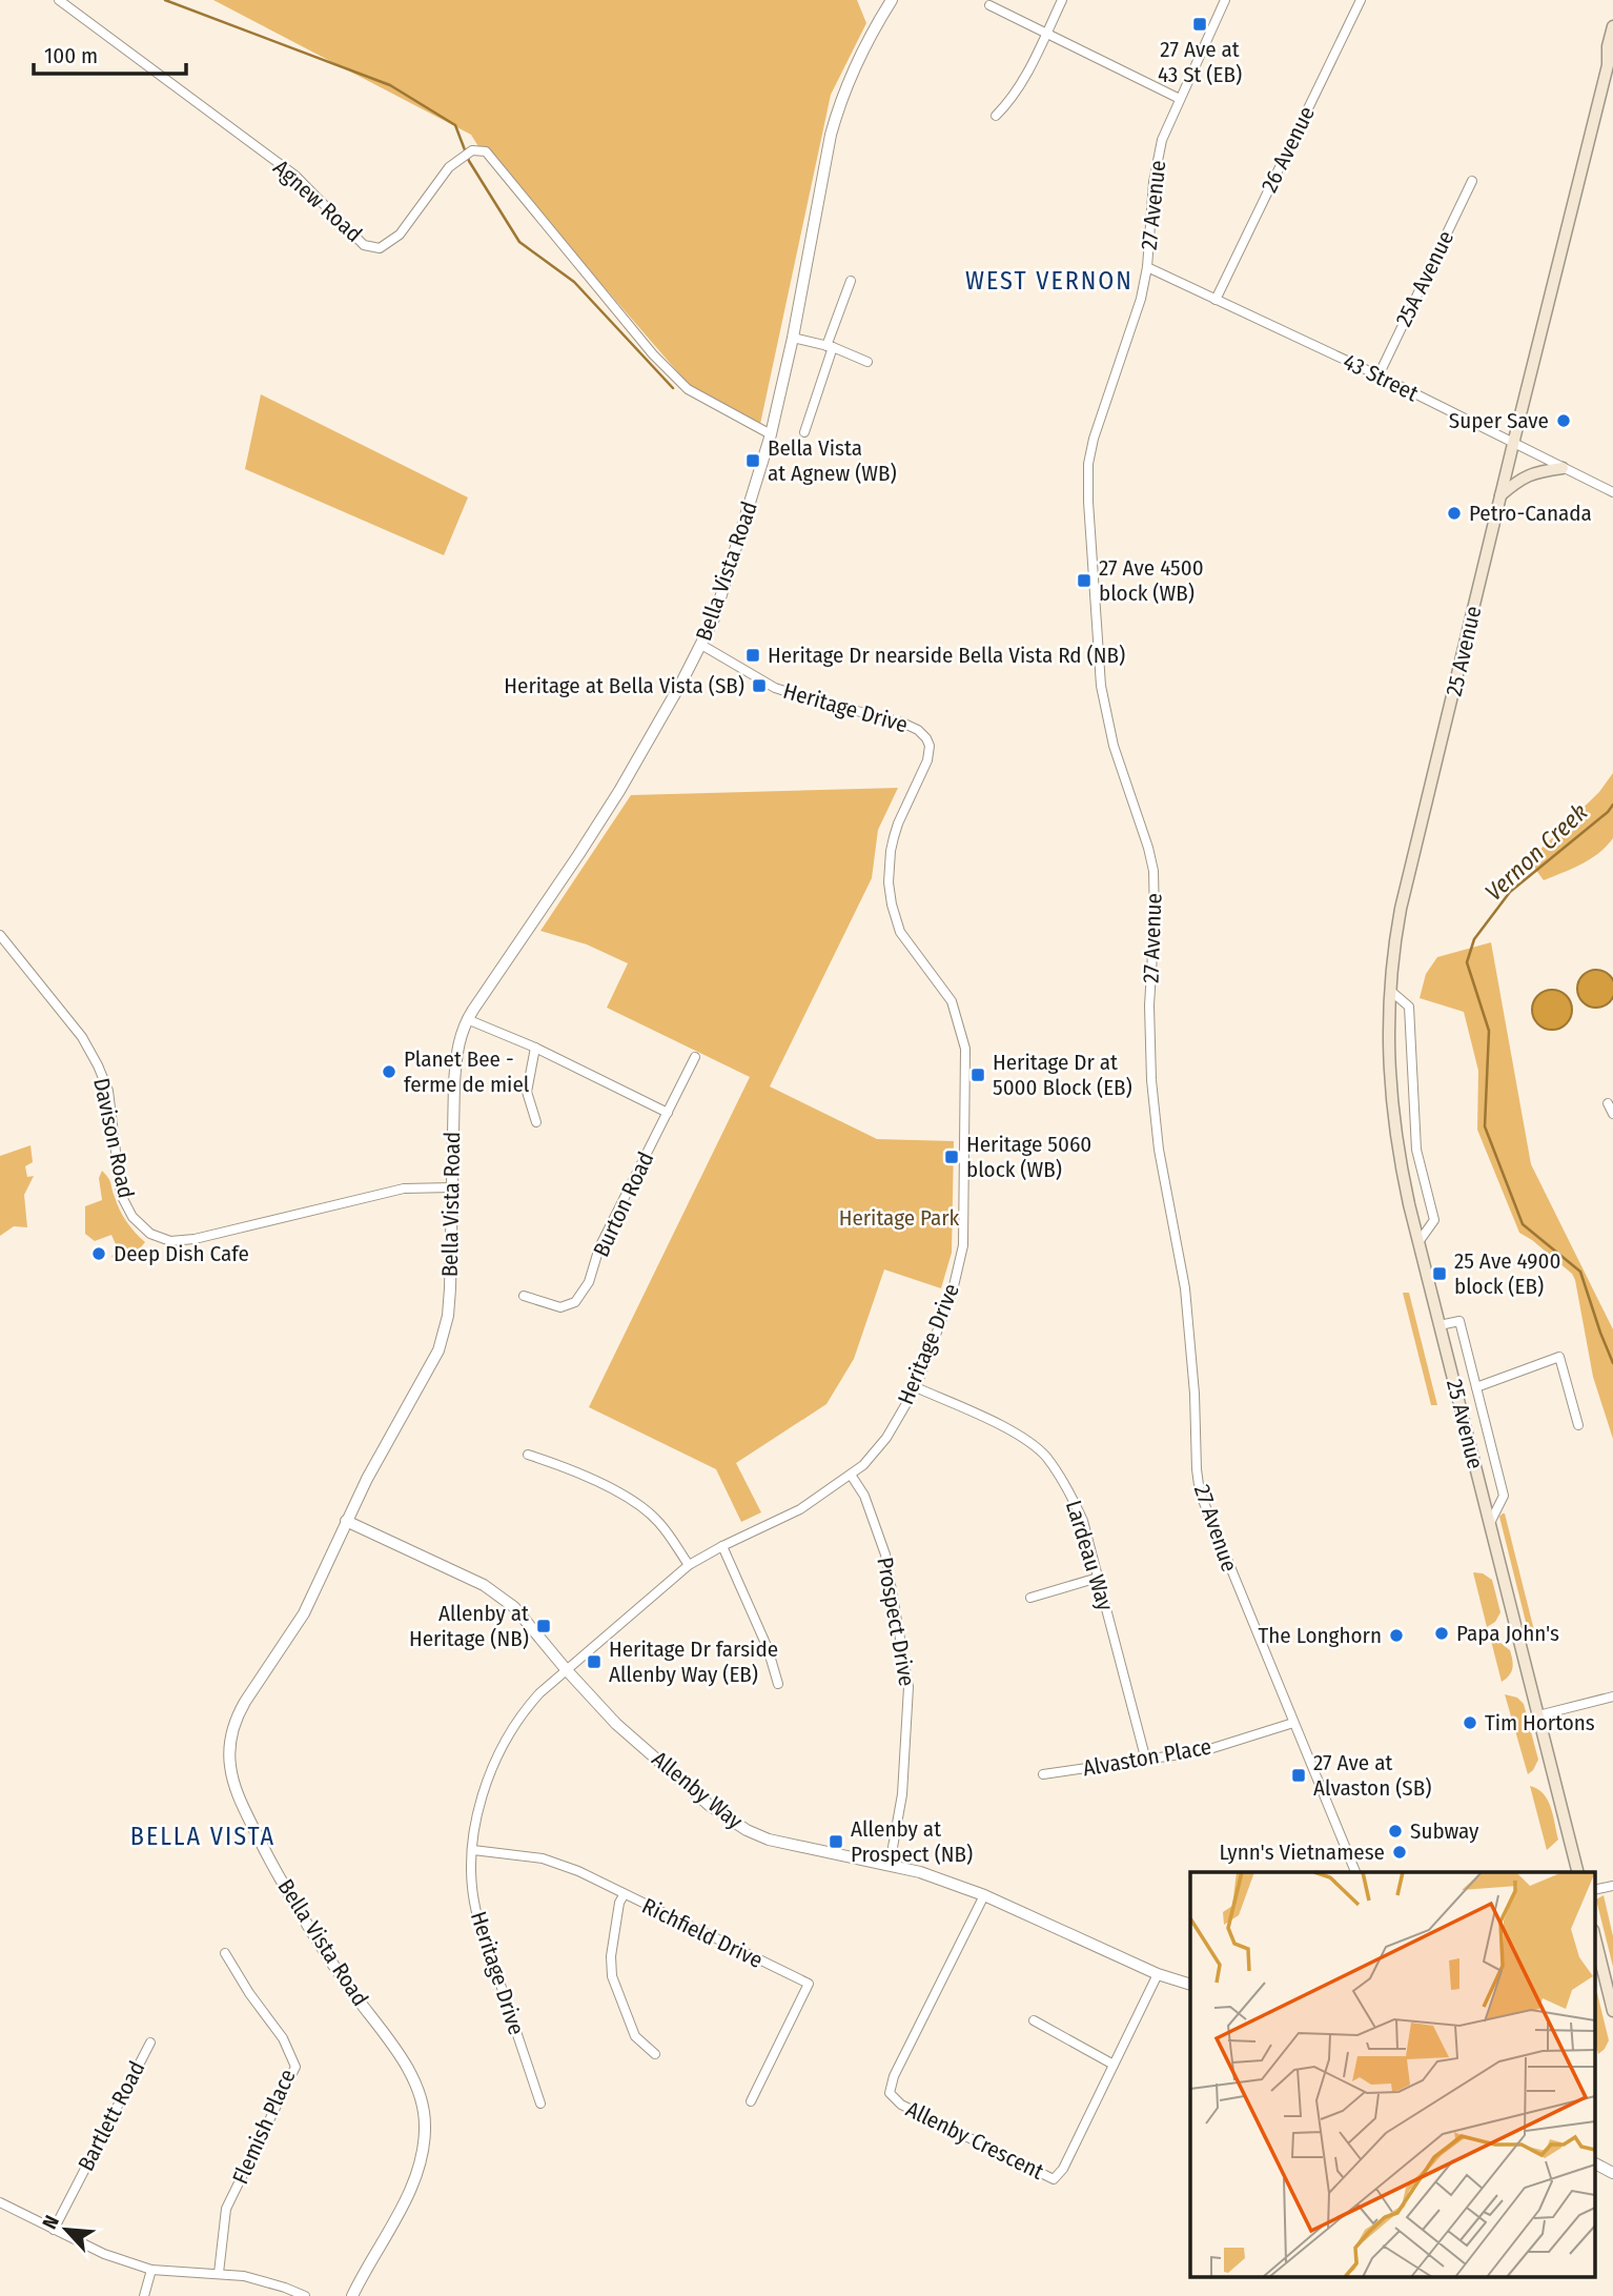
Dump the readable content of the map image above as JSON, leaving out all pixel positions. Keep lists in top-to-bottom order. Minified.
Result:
{"streets":{"main road":["25 Avenue"],"street":["26 Avenue","Agnew Road","27 Avenue","25A Avenue","43 Street","Bella Vista Road","Heritage Drive","Davison Road","Burton Road","Lardeau Way","Prospect Drive","Alvaston Place","Allenby Way","Richfield Drive","Bartlett Road","Flemish Place","Allenby Crescent"]},"crossings":[["26 Avenue","43 Street"],["Agnew Road","Bella Vista Road"],["27 Avenue","43 Street"],["27 Avenue","Alvaston Place"],["25A Avenue","43 Street"],["43 Street","25 Avenue"],["Bella Vista Road","Heritage Drive"],["Bella Vista Road","Davison Road"],["Bella Vista Road","Allenby Way"],["Heritage Drive","Lardeau Way"],["Heritage Drive","Prospect Drive"],["Heritage Drive","Allenby Way"],["Heritage Drive","Richfield Drive"],["Lardeau Way","Alvaston Place"],["Prospect Drive","Allenby Way"],["Allenby Way","Allenby Crescent"]],"districts":["WEST VERNON","BELLA VISTA"],"water":["Vernon Creek"],"parks":["Heritage Park"],"places":{"transit":["27 Ave at 43 St (EB)","Bella Vista at Agnew (WB)","27 Ave 4500 block (WB)","Heritage Dr nearside Bella Vista Rd (NB)","Heritage at Bella Vista (SB)","Heritage Dr at 5000 Block (EB)","Heritage 5060 block (WB)","25 Ave 4900 block (EB)","Allenby at Heritage (NB)","Heritage Dr farside Allenby Way (EB)","27 Ave at Alvaston (SB)","Allenby at Prospect (NB)"],"other":["Super Save","Petro-Canada","Planet Bee - ferme de miel","Deep Dish Cafe","Papa John's","The Longhorn","Tim Hortons","Subway","Lynn's Vietnamese"]},"scale_bar":"100 m","north":"top left"}
